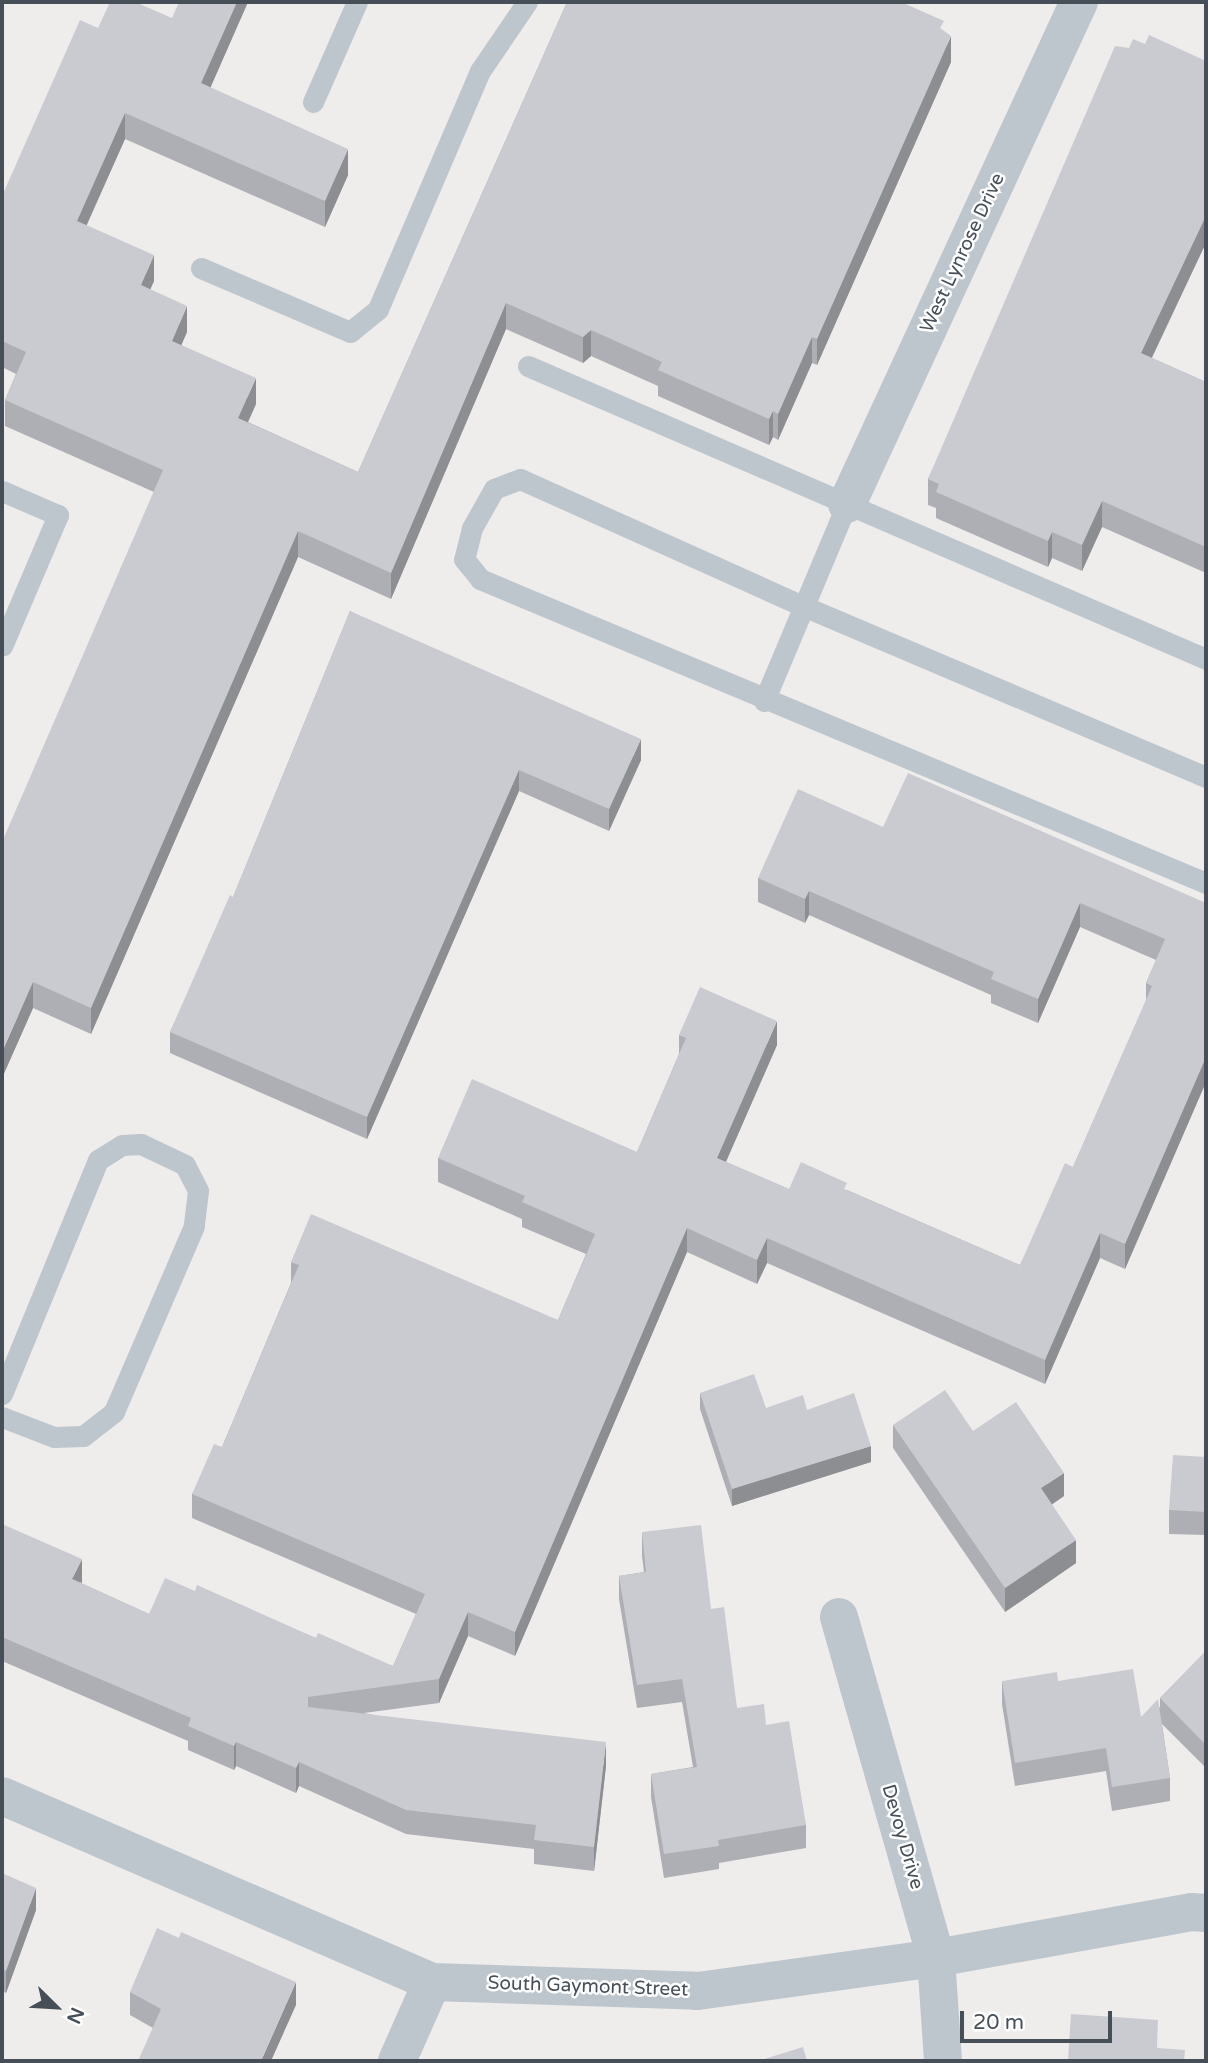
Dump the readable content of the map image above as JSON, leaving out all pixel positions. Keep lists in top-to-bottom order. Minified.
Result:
{"streets":{"street":["West Lynrose Drive","Devoy Drive","South Gaymont Street"]},"crossings":[["Devoy Drive","South Gaymont Street"]],"scale_bar":"20 m","north":"bottom right"}
